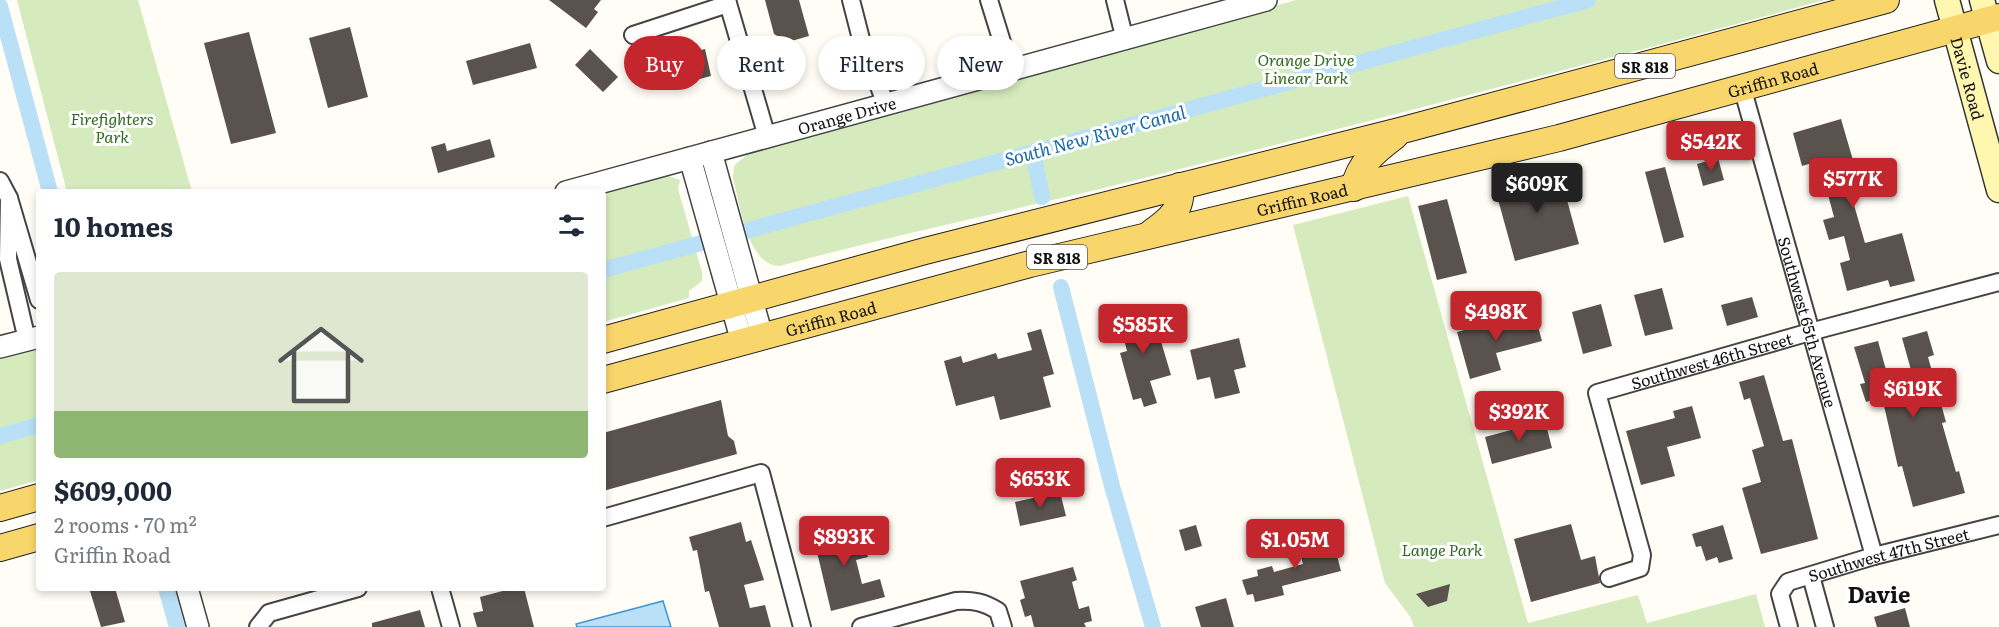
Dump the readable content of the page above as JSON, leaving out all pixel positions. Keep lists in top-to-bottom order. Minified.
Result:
{"streets":{"main road":["SR 818","Davie Road","Griffin Road"],"street":["Orange Drive","Southwest 65th Avenue","Southwest 46th Street","Southwest 47th Street"]},"crossings":[["Davie Road","Griffin Road"],["Griffin Road","Southwest 65th Avenue"],["Southwest 65th Avenue","Southwest 46th Street"],["Southwest 65th Avenue","Southwest 47th Street"]],"districts":["Davie"],"water":["South New River Canal"],"parks":["Orange Drive Linear Park","Firefighters Park","Lange Park"],"page":{"chip":["Buy","Rent","Filters","New"],"price":["$542K","$577K","$609K","$498K","$585K","$619K","$392K","$653K","$893K","$1.05M"],"heading":"10 homes","list":[{"name":"$609,000","note":"2 rooms · 70 m² · Griffin Road"}]}}
